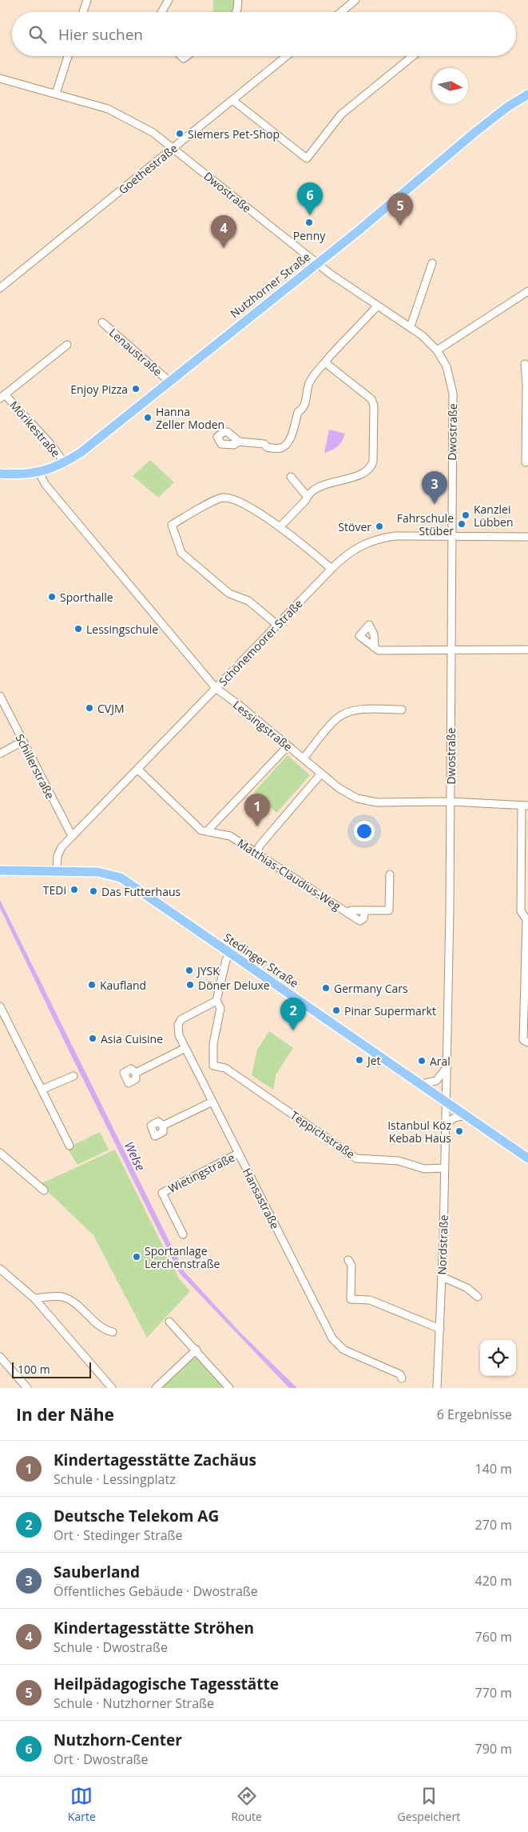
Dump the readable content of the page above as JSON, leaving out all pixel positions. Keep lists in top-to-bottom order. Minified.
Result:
{"streets":{"main road":["Nutzhorner Straße","Stedinger Straße"],"street":["Goethestraße","Dwostraße","Lenaustraße","Mörikestraße","Schönemoorer Straße","Lessingstraße","Schillerstraße","Matthias-Claudius-Weg","Teppichstraße","Wietingstraße","Hansastraße","Nordstraße"]},"crossings":[["Goethestraße","Dwostraße"],["Dwostraße","Nutzhorner Straße"],["Dwostraße","Schönemoorer Straße"],["Dwostraße","Lessingstraße"],["Dwostraße","Stedinger Straße"],["Dwostraße","Nordstraße"],["Nutzhorner Straße","Lenaustraße"],["Nutzhorner Straße","Mörikestraße"],["Nutzhorner Straße","Lessingstraße"],["Schönemoorer Straße","Lessingstraße"],["Schönemoorer Straße","Schillerstraße"],["Schönemoorer Straße","Matthias-Claudius-Weg"],["Schönemoorer Straße","Stedinger Straße"],["Stedinger Straße","Nordstraße"],["Teppichstraße","Hansastraße"],["Teppichstraße","Nordstraße"],["Wietingstraße","Hansastraße"]],"water":["Welse"],"places":["Siemers Pet-Shop","Penny","Enjoy Pizza","Hanna Zeller Moden","Kanzlei Lübben","Fahrschule Stüber","Stöver","Sporthalle","Lessingschule","CVJM","TEDi","Das Futterhaus","JYSK","Kaufland","Döner Deluxe","Germany Cars","Pinar Supermarkt","Asia Cuisine","Jet","Aral","Istanbul Köz Kebab Haus","Sportanlage Lerchenstraße"],"scale_bar":"100 m","north":"right","page":{"search":"Hier suchen","pins":["6","5","4","3","1","2"],"scale":"100 m","heading":["In der Nähe","6 Ergebnisse"],"list":[{"mark":"1","name":"Kindertagesstätte Zachäus","note":"Schule · Lessingplatz","value":"140 m"},{"mark":"2","name":"Deutsche Telekom AG","note":"Ort · Stedinger Straße","value":"270 m"},{"mark":"3","name":"Sauberland","note":"Öffentliches Gebäude · Dwostraße","value":"420 m"},{"mark":"4","name":"Kindertagesstätte Ströhen","note":"Schule · Dwostraße","value":"760 m"},{"mark":"5","name":"Heilpädagogische Tagesstätte","note":"Schule · Nutzhorner Straße","value":"770 m"},{"mark":"6","name":"Nutzhorn-Center","note":"Ort · Dwostraße","value":"790 m"}],"nav":["Karte","Route","Gespeichert"]}}
